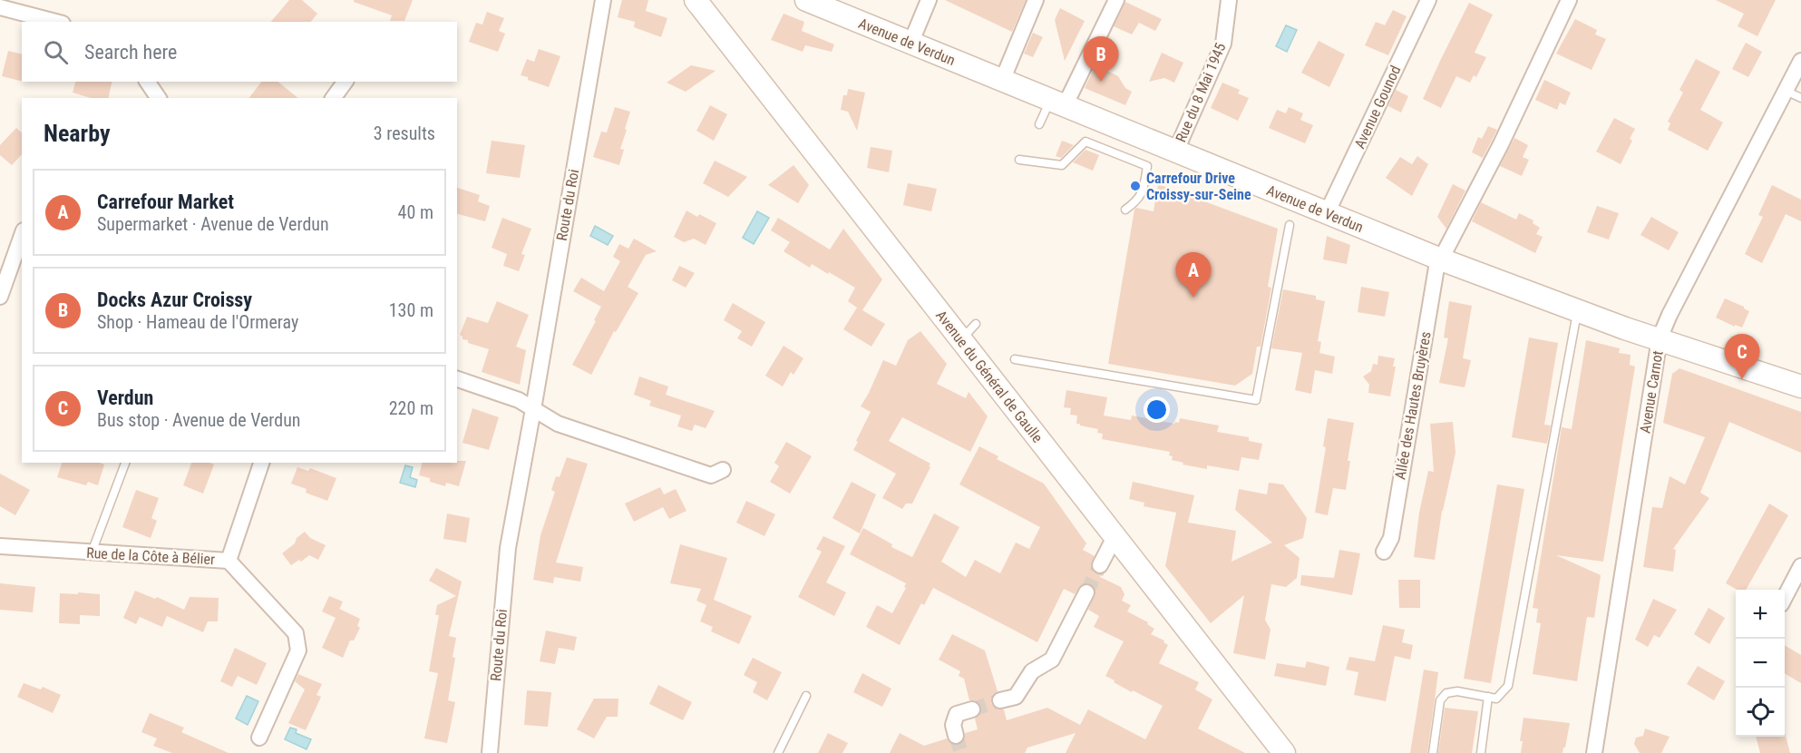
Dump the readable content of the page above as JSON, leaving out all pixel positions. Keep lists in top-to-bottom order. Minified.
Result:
{"streets":{"street":["Avenue de Verdun","Rue du 8 Mai 1945","Avenue Gounod","Route du Roi","Avenue du Général de Gaulle","Avenue Carnot","Allée des Hautes Bruyères","Rue de la Côte à Bélier"]},"crossings":[["Avenue de Verdun","Rue du 8 Mai 1945"],["Avenue de Verdun","Avenue Gounod"],["Avenue de Verdun","Avenue Carnot"],["Avenue de Verdun","Allée des Hautes Bruyères"]],"places":["Carrefour Drive Croissy-sur-Seine"],"page":{"search":"Search here","pins":["B","A","C"],"heading":["Nearby","3 results"],"list":[{"mark":"A","name":"Carrefour Market","note":"Supermarket · Avenue de Verdun","value":"40 m"},{"mark":"B","name":"Docks Azur Croissy","note":"Shop · Hameau de l'Ormeray","value":"130 m"},{"mark":"C","name":"Verdun","note":"Bus stop · Avenue de Verdun","value":"220 m"}],"map_buttons":["+","−"]}}
